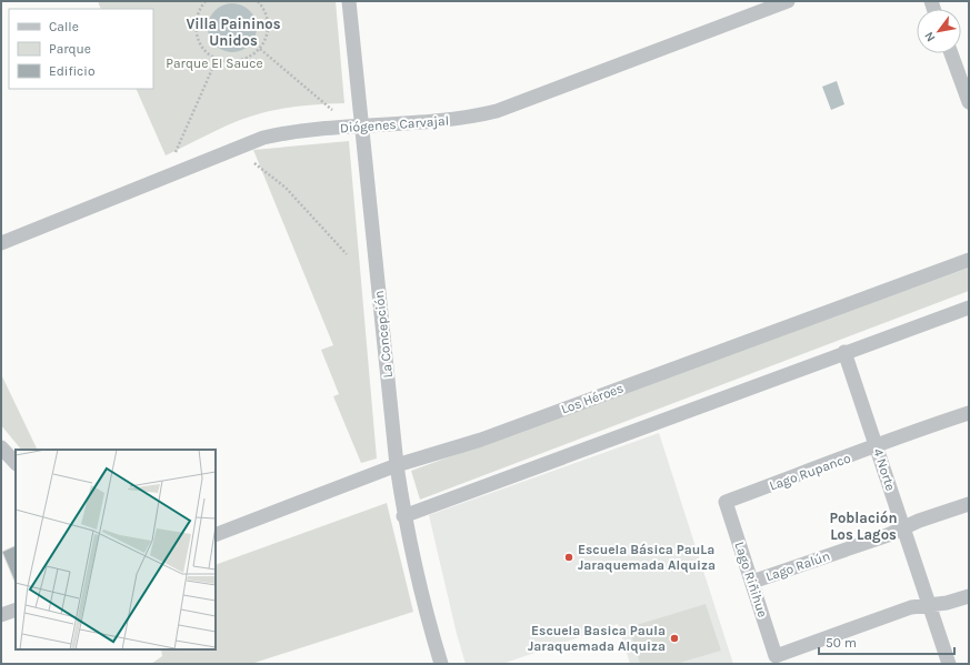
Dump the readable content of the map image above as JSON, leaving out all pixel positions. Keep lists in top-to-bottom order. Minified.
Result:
{"streets":{"street":["Diógenes Carvajal","La Concepción","Los Héroes","4 Norte","Lago Rupanco","Lago Ralún","Lago Riñihue"]},"crossings":[["Diógenes Carvajal","La Concepción"],["La Concepción","Los Héroes"],["4 Norte","Lago Rupanco"],["4 Norte","Lago Ralún"],["4 Norte","Lago Riñihue"],["Lago Rupanco","Lago Riñihue"],["Lago Ralún","Lago Riñihue"]],"districts":["Villa Paininos Unidos","Población Los Lagos"],"parks":["Parque El Sauce"],"places":["Escuela Básica PauLa Jaraquemada Alquiza","Escuela Basica Paula Jaraquemada Alquiza"],"legend":["Calle","Parque","Edificio"],"scale_bar":"50 m","north":"bottom left"}
